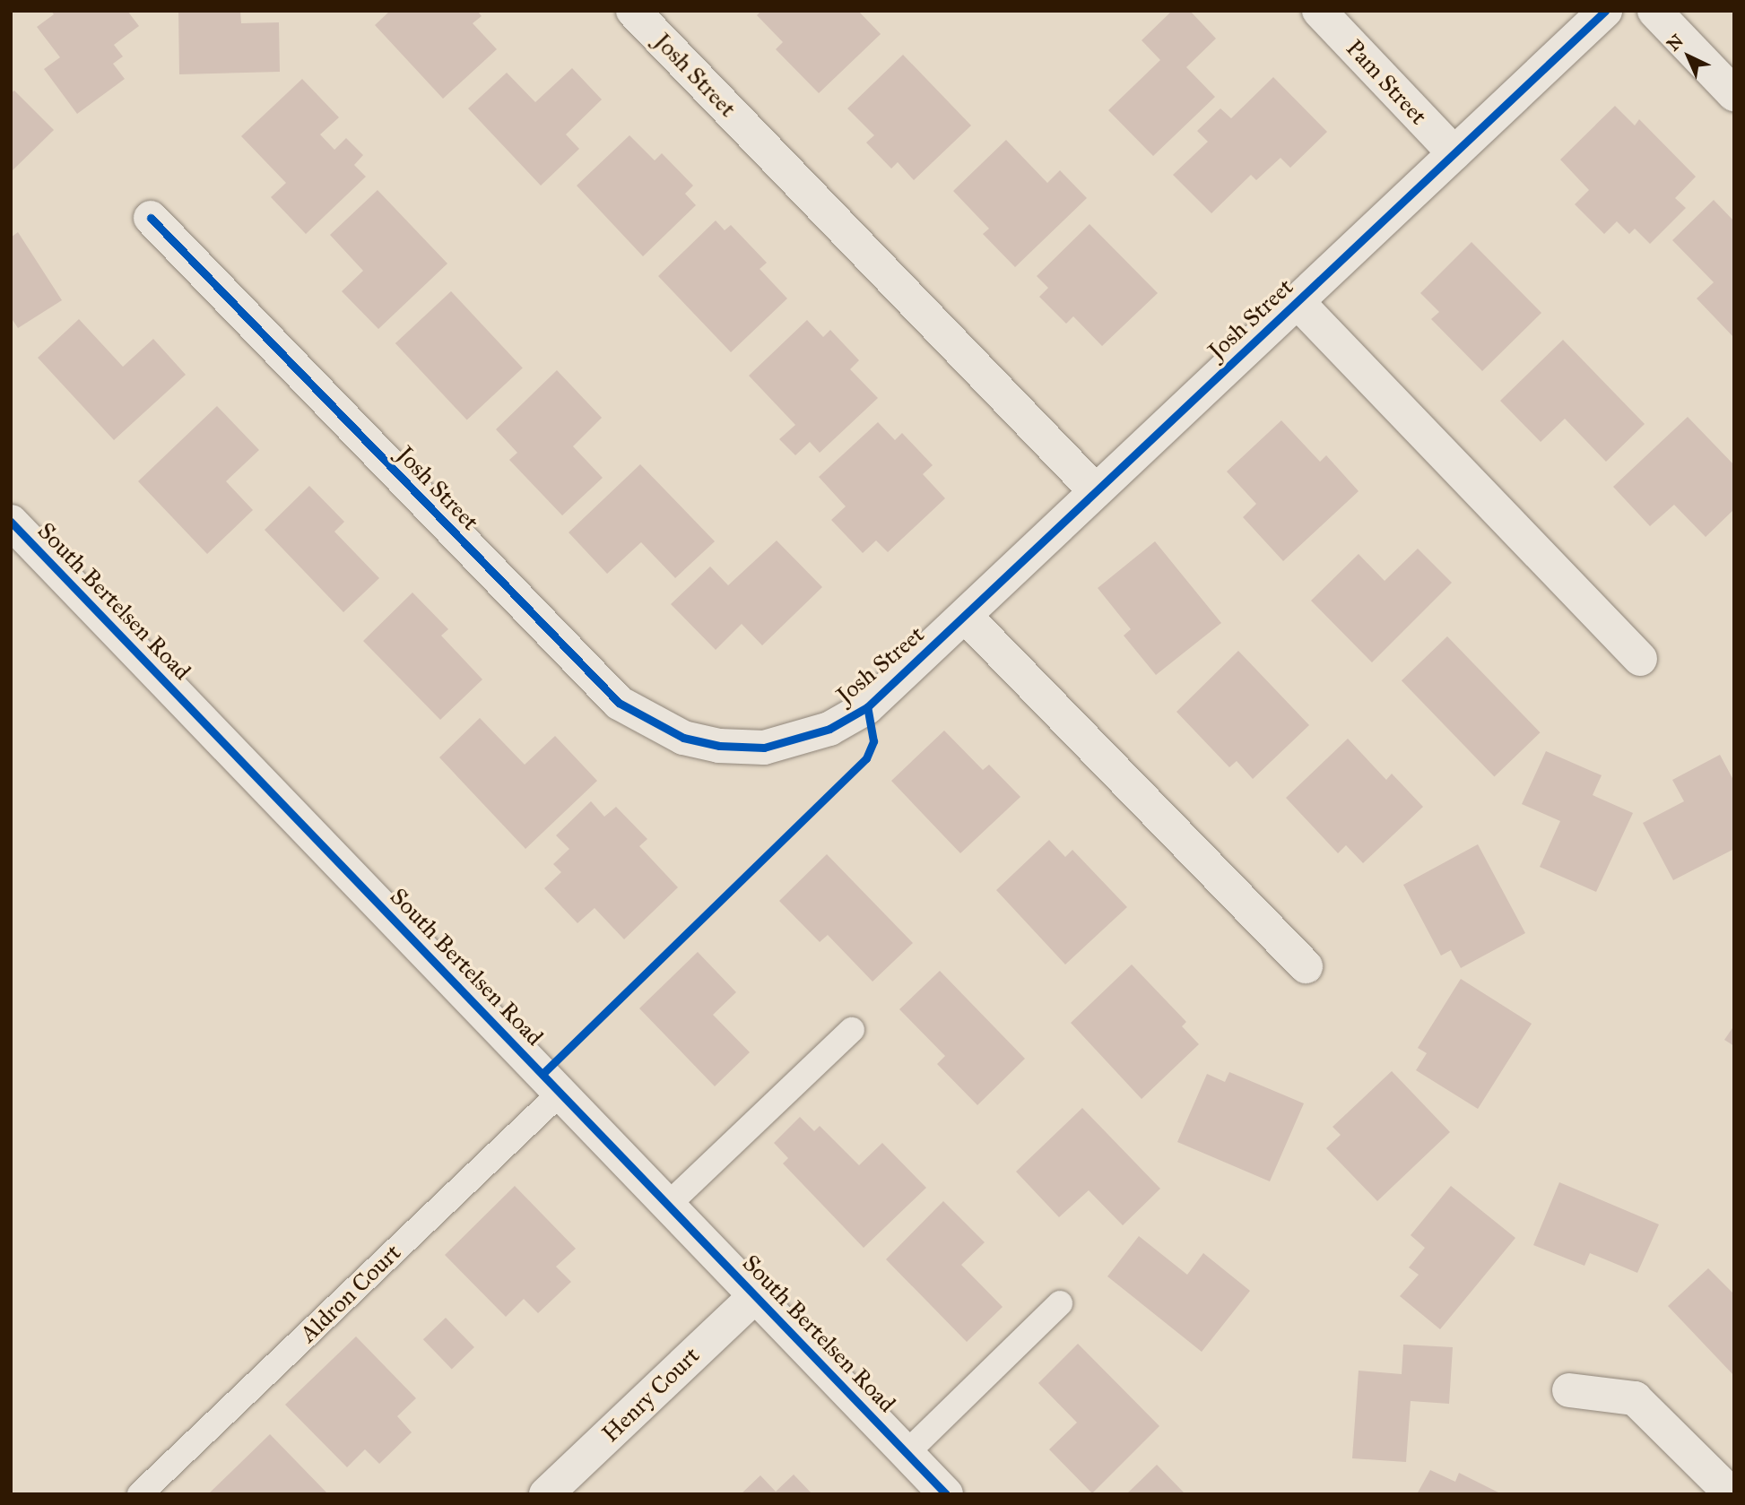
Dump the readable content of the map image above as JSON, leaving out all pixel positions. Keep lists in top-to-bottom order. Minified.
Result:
{"streets":{"street":["Josh Street","Pam Street","South Bertelsen Road","Henry Court"],"lane":["Aldron Court"]},"crossings":[["Josh Street","Pam Street"],["South Bertelsen Road","Aldron Court"],["South Bertelsen Road","Henry Court"]],"north":"top left"}
